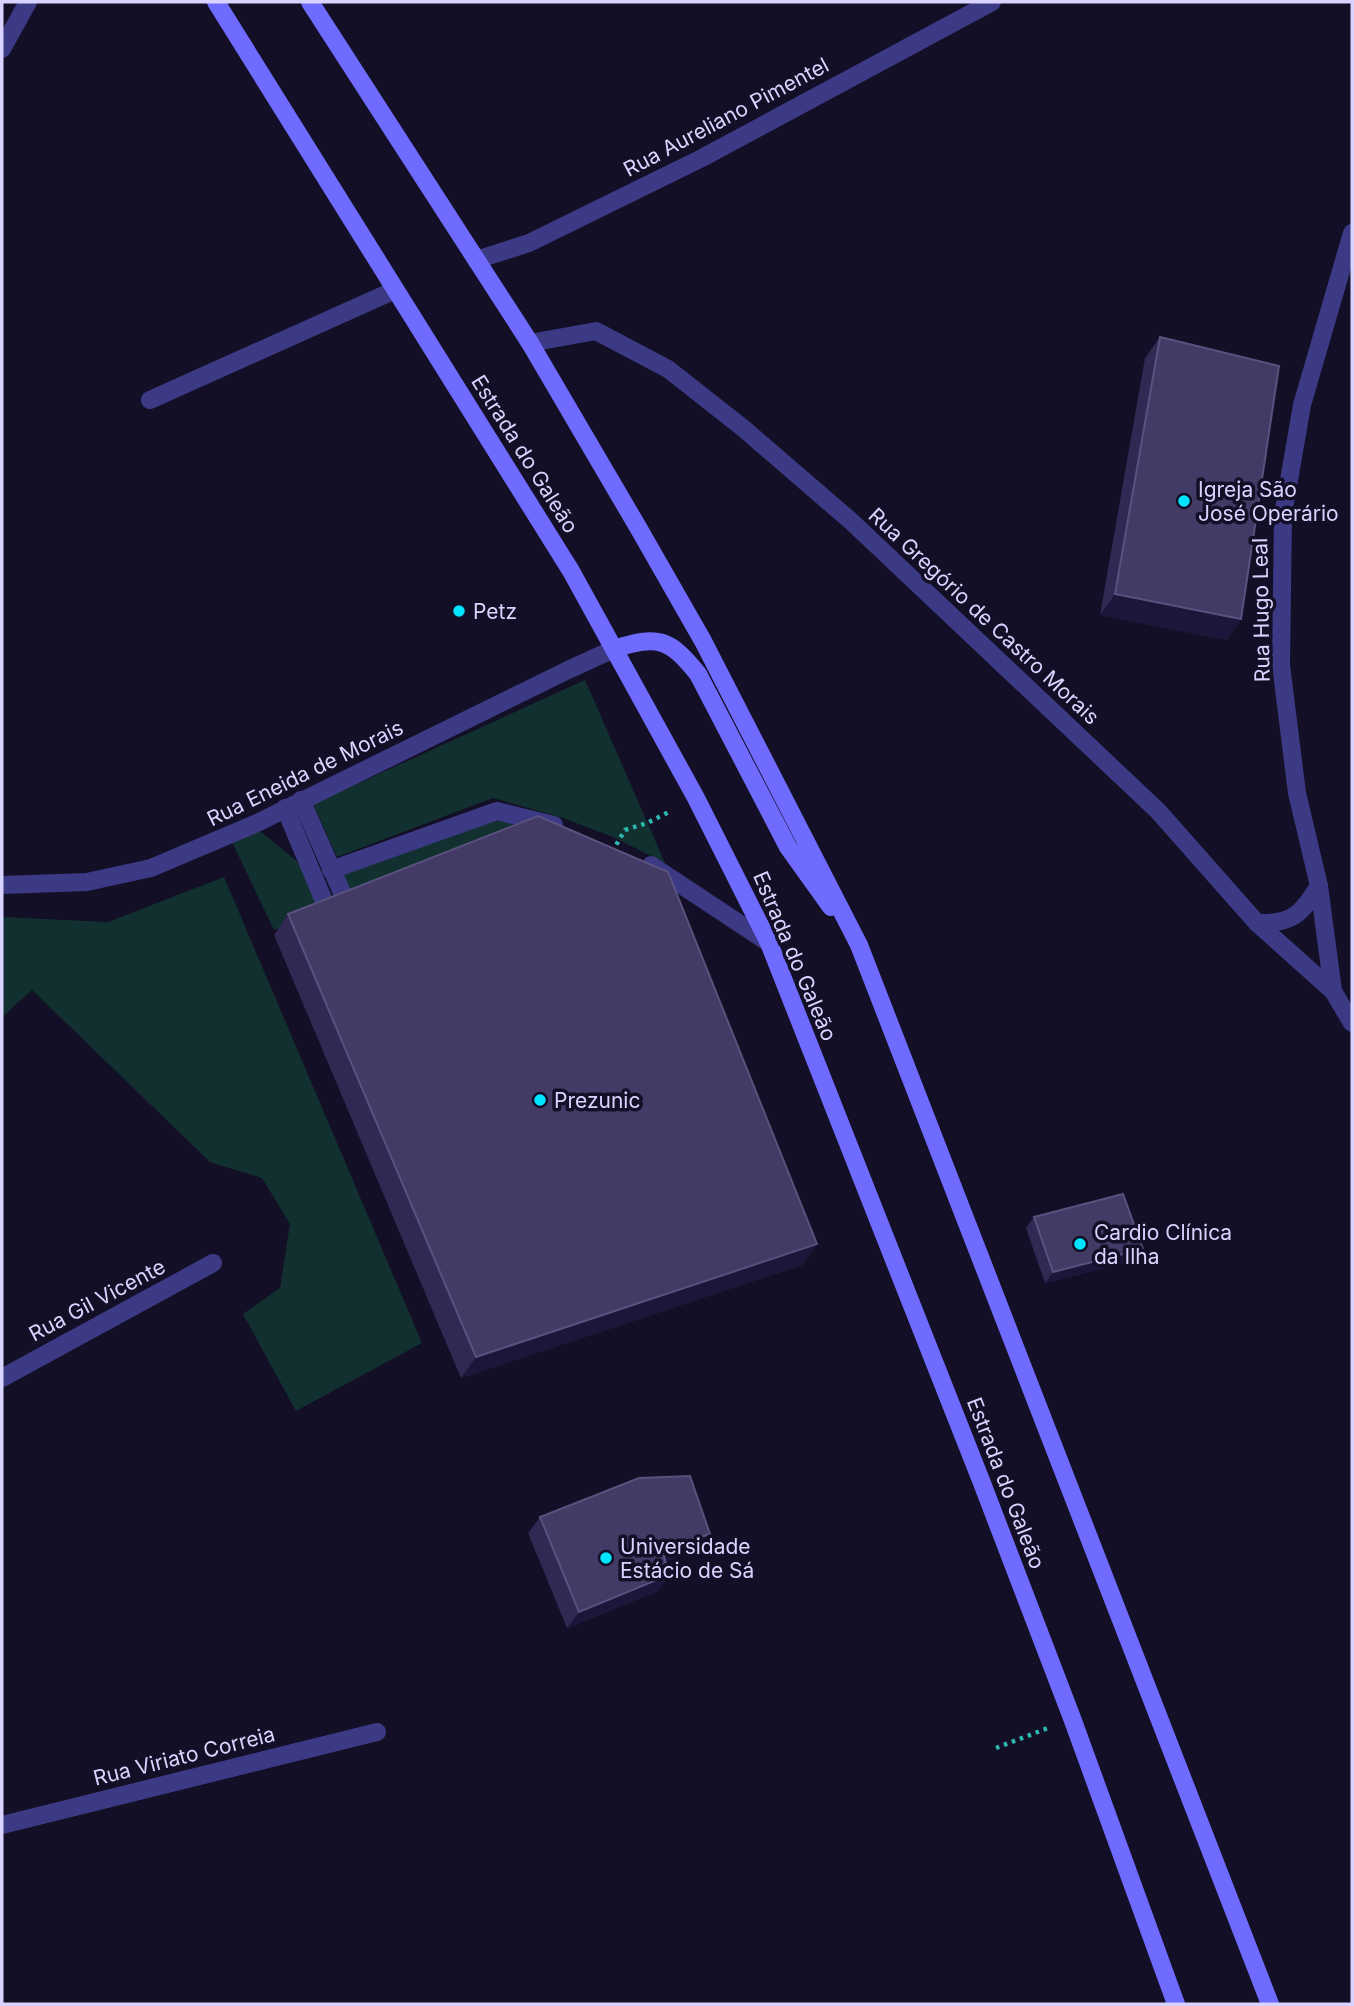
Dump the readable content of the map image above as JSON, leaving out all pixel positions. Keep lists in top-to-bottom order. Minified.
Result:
{"streets":{"main road":["Estrada do Galeão"],"street":["Rua Aureliano Pimentel","Rua Hugo Leal","Rua Gregório de Castro Morais","Rua Eneida de Morais","Rua Gil Vicente","Rua Viriato Correia"]},"crossings":[["Estrada do Galeão","Rua Eneida de Morais"],["Rua Hugo Leal","Rua Gregório de Castro Morais"]],"places":["Igreja São José Operário","Petz","Prezunic","Cardio Clínica da Ilha","Universidade Estácio de Sá"]}
